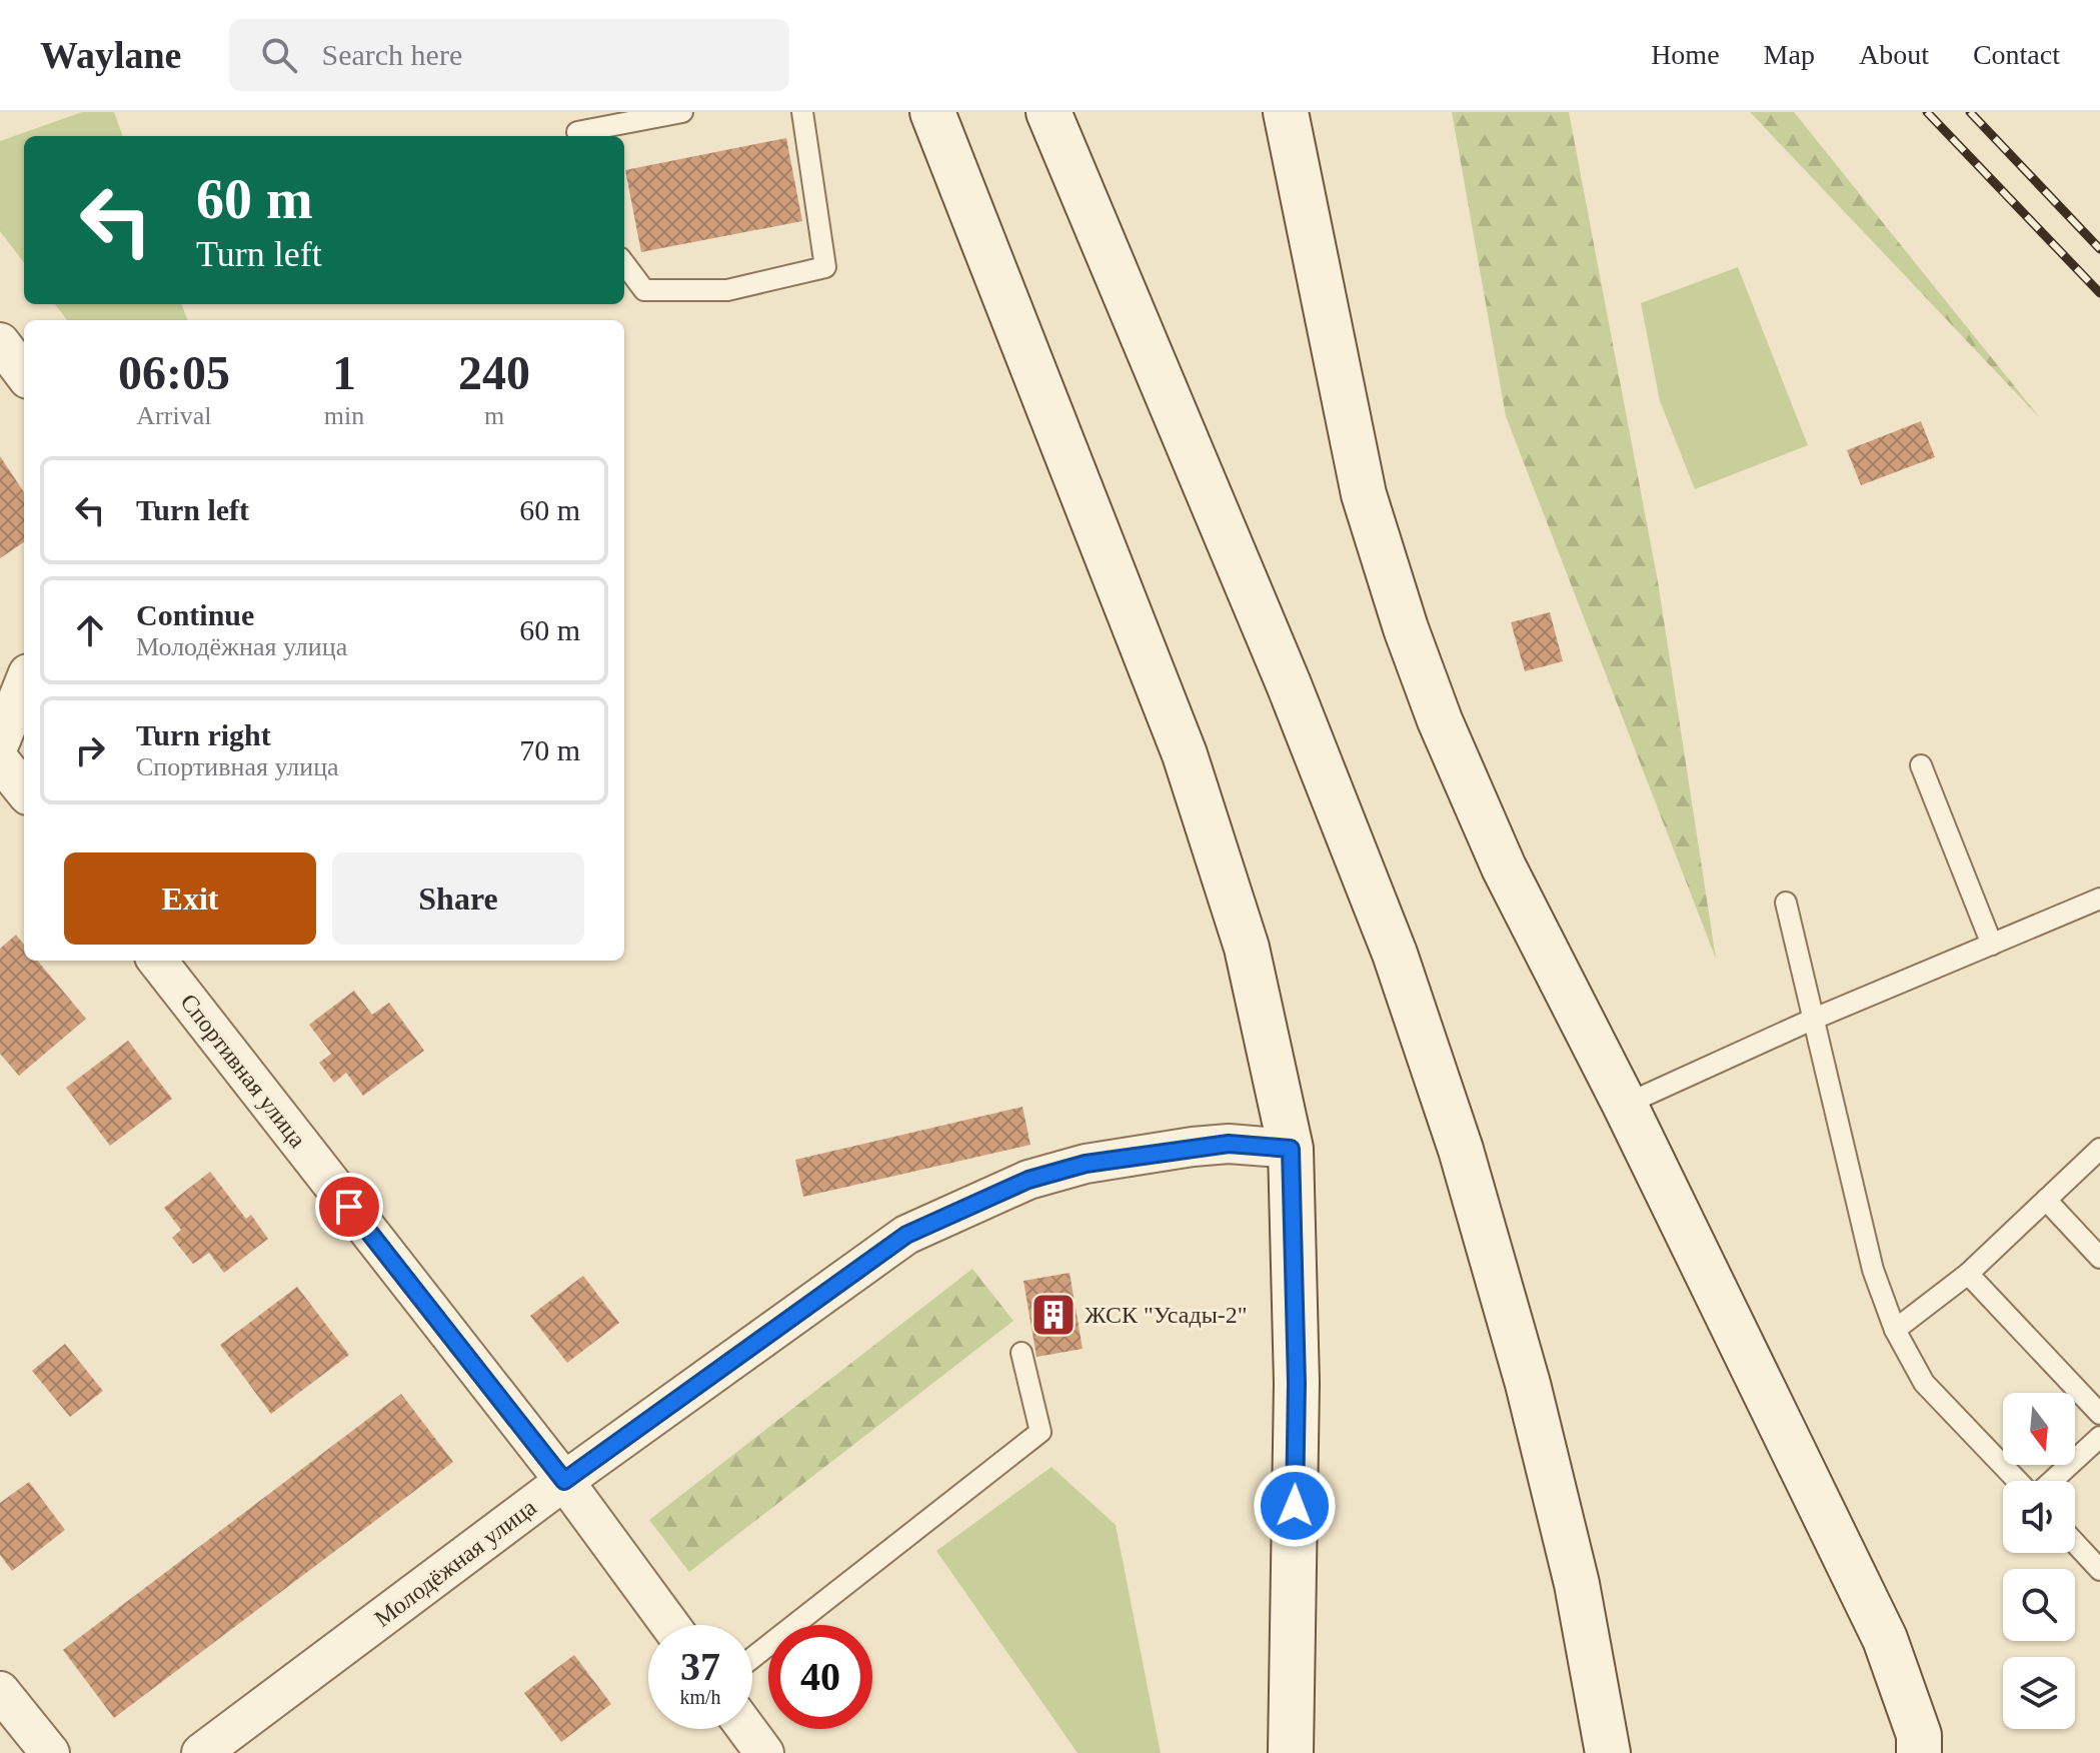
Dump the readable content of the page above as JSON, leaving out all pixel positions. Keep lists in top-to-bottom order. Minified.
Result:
{"streets":{"street":["Спортивная улица","Молодёжная улица"]},"crossings":[["Спортивная улица","Молодёжная улица"]],"places":{"building":["ЖСК \"Усады-2\""]},"north":"bottom","page":{"header":"Waylane","search":"Search here","nav":["Home","Map","About","Contact"],"turn":["60 m","Turn left"],"eta":["06:05","Arrival","1","min","240","m"],"list":[{"name":"Turn left","value":"60 m"},{"name":"Continue","note":"Молодёжная улица","value":"60 m"},{"name":"Turn right","note":"Спортивная улица","value":"70 m"}],"buttons":["Exit","Share"],"speed":"37 km/h","limit":"40"}}
